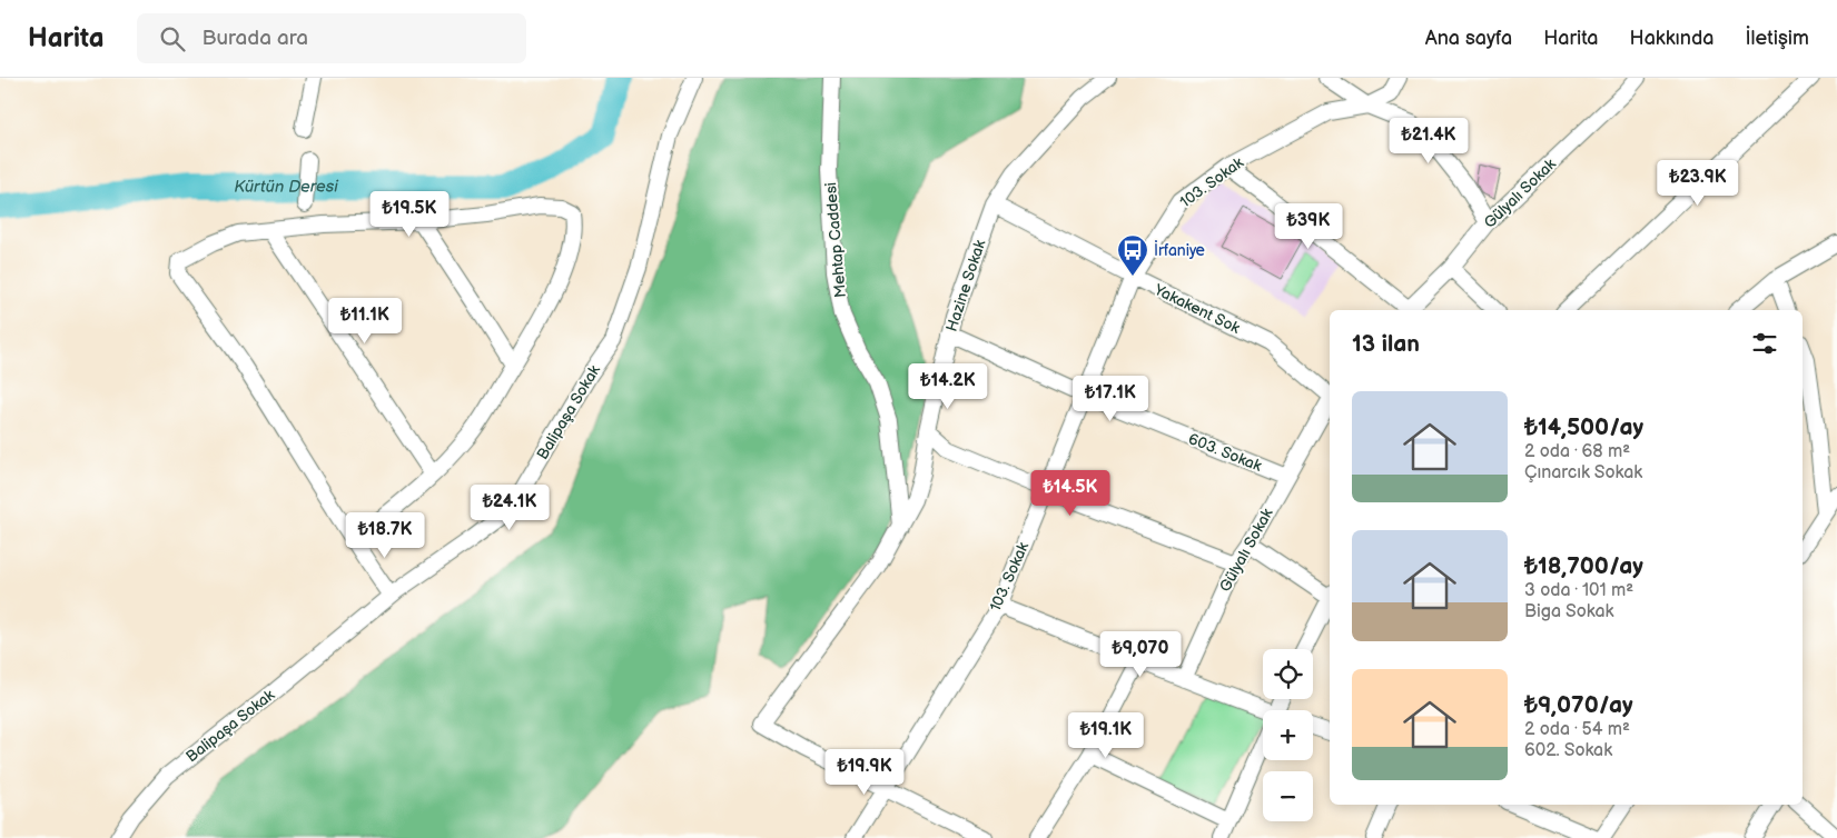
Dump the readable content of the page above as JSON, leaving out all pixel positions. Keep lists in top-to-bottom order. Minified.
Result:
{"streets":{"street":["103. Sokak","Gülyalı Sokak","Mehtap Caddesi","Hazine Sokak","Yakakent Sok","Balipaşa Sokak","603. Sokak"]},"crossings":[["103. Sokak","Hazine Sokak"],["103. Sokak","Yakakent Sok"],["103. Sokak","603. Sokak"],["Gülyalı Sokak","603. Sokak"],["Mehtap Caddesi","Hazine Sokak"],["Hazine Sokak","Yakakent Sok"],["Hazine Sokak","603. Sokak"]],"water":["Kürtün Deresi"],"places":{"bus stop":["İrfaniye"]},"page":{"header":"Harita","search":"Burada ara","nav":["Ana sayfa","Harita","Hakkında","İletişim"],"price":["₺21.4K","₺23.9K","₺19.5K","₺39K","₺11.1K","₺14.2K","₺17.1K","₺14.5K","₺24.1K","₺18.7K","₺9,070","₺19.1K","₺19.9K"],"heading":"13 ilan","list":[{"name":"₺14,500/ay","note":"2 oda · 68 m² · Çınarcık Sokak"},{"name":"₺18,700/ay","note":"3 oda · 101 m² · Biga Sokak"},{"name":"₺9,070/ay","note":"2 oda · 54 m² · 602. Sokak"}],"map_buttons":["+","−"]}}
